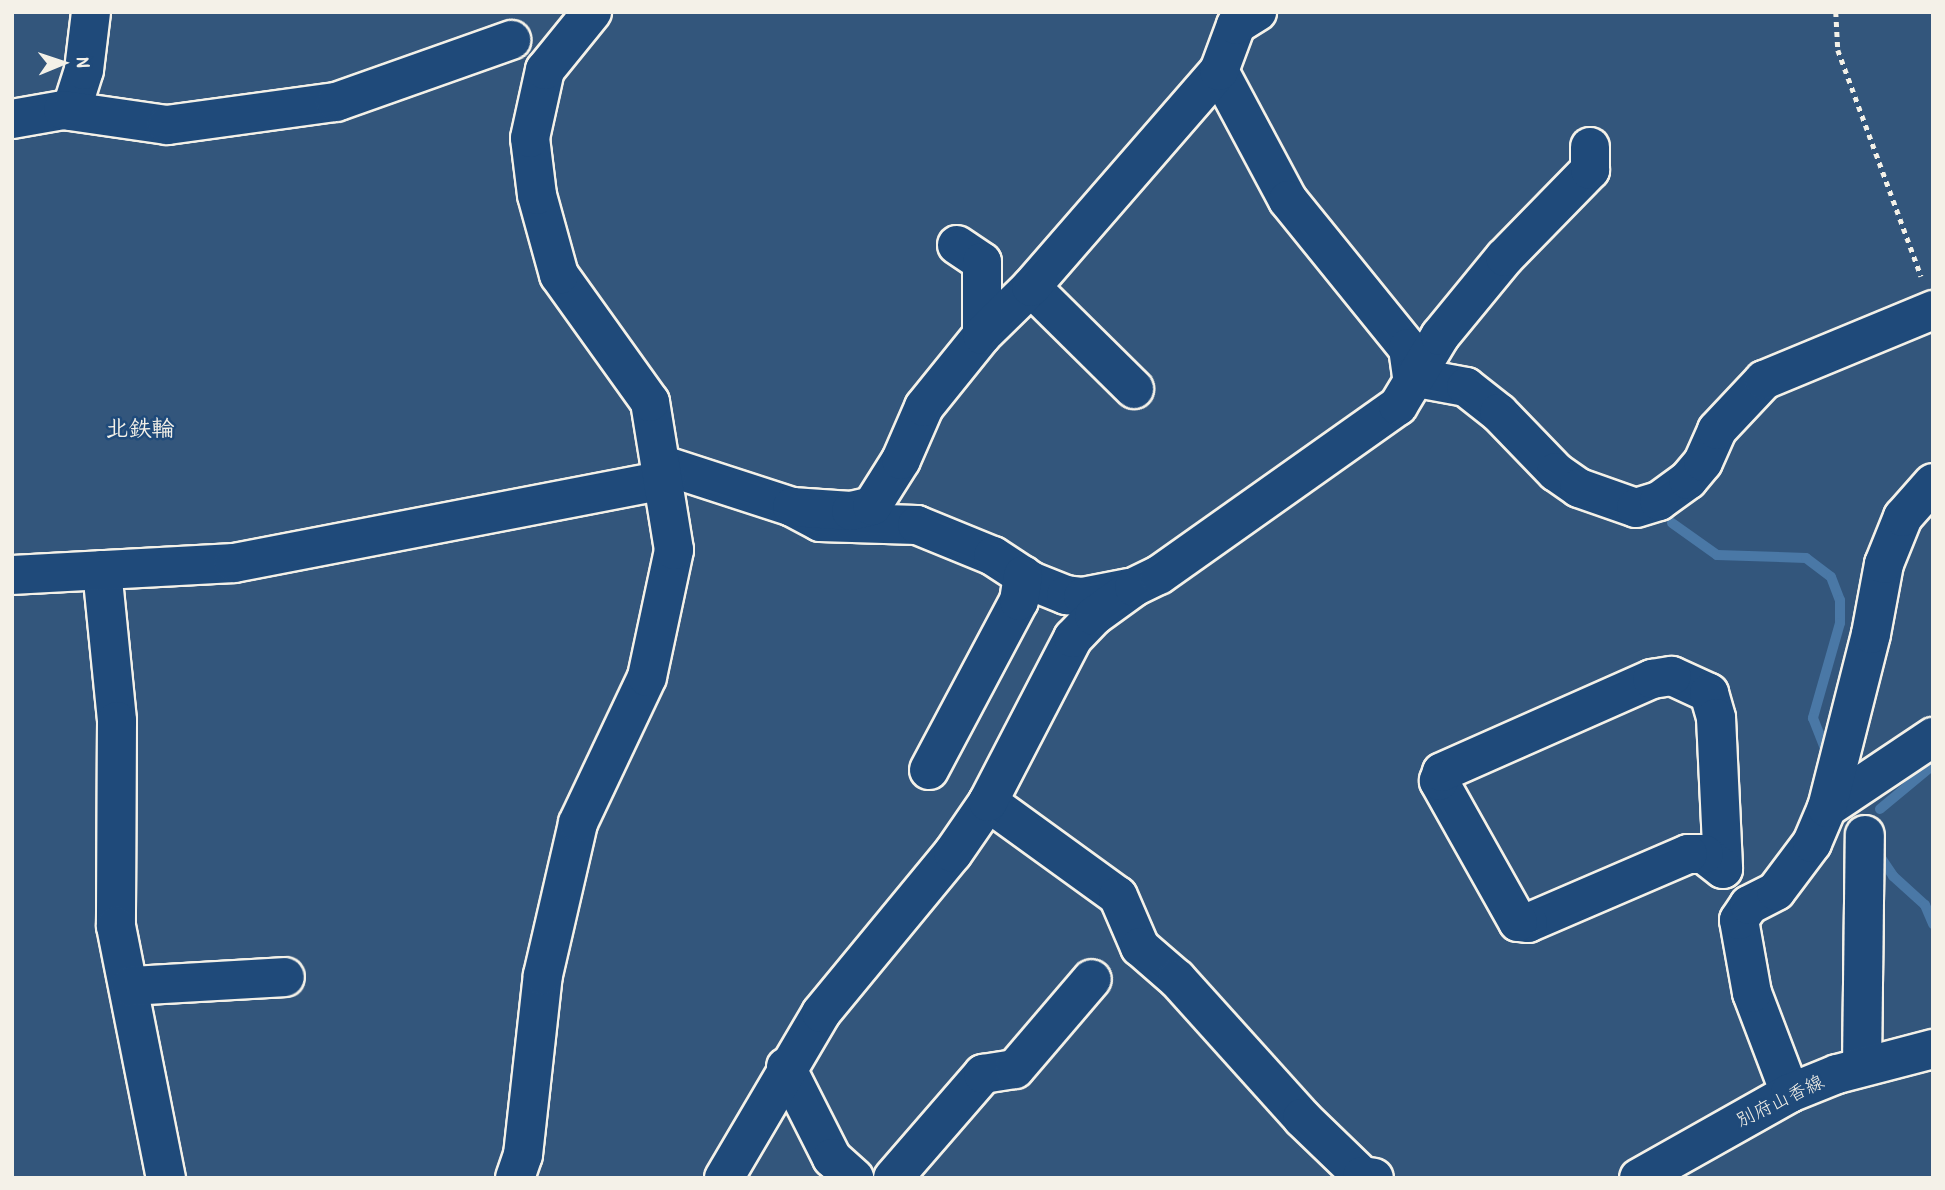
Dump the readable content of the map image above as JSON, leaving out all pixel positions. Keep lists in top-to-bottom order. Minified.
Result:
{"streets":{"street":["別府山香線"]},"districts":["北鉄輪"],"north":"right"}
